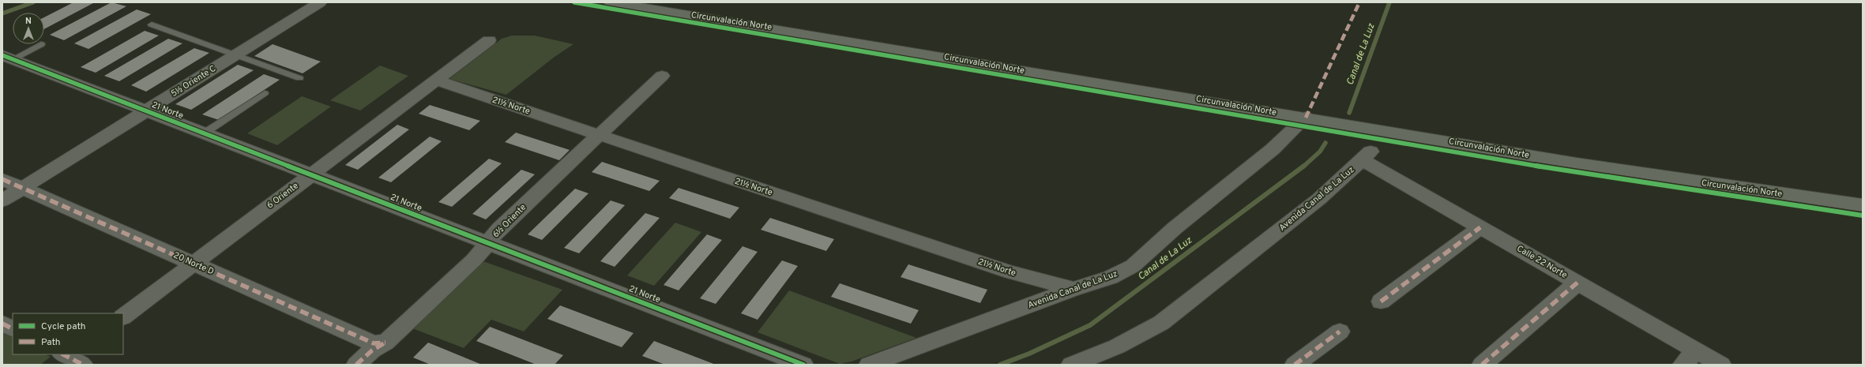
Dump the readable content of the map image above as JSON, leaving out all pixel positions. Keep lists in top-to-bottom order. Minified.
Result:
{"streets":{"main road":["Circunvalación Norte"],"street":["5½ Oriente C","21½ Norte","21 Norte","6 Oriente","Avenida Canal de La Luz","6½ Oriente","Calle 22 Norte","20 Norte D"]},"crossings":[["Circunvalación Norte","Avenida Canal de La Luz"],["5½ Oriente C","21 Norte"],["5½ Oriente C","20 Norte D"],["21½ Norte","6 Oriente"],["21½ Norte","Avenida Canal de La Luz"],["21½ Norte","6½ Oriente"],["21 Norte","6 Oriente"],["21 Norte","6½ Oriente"],["6 Oriente","20 Norte D"],["Avenida Canal de La Luz","Calle 22 Norte"],["6½ Oriente","20 Norte D"]],"water":["Canal de La Luz"],"legend":["Cycle path","Path"],"north":"top"}
